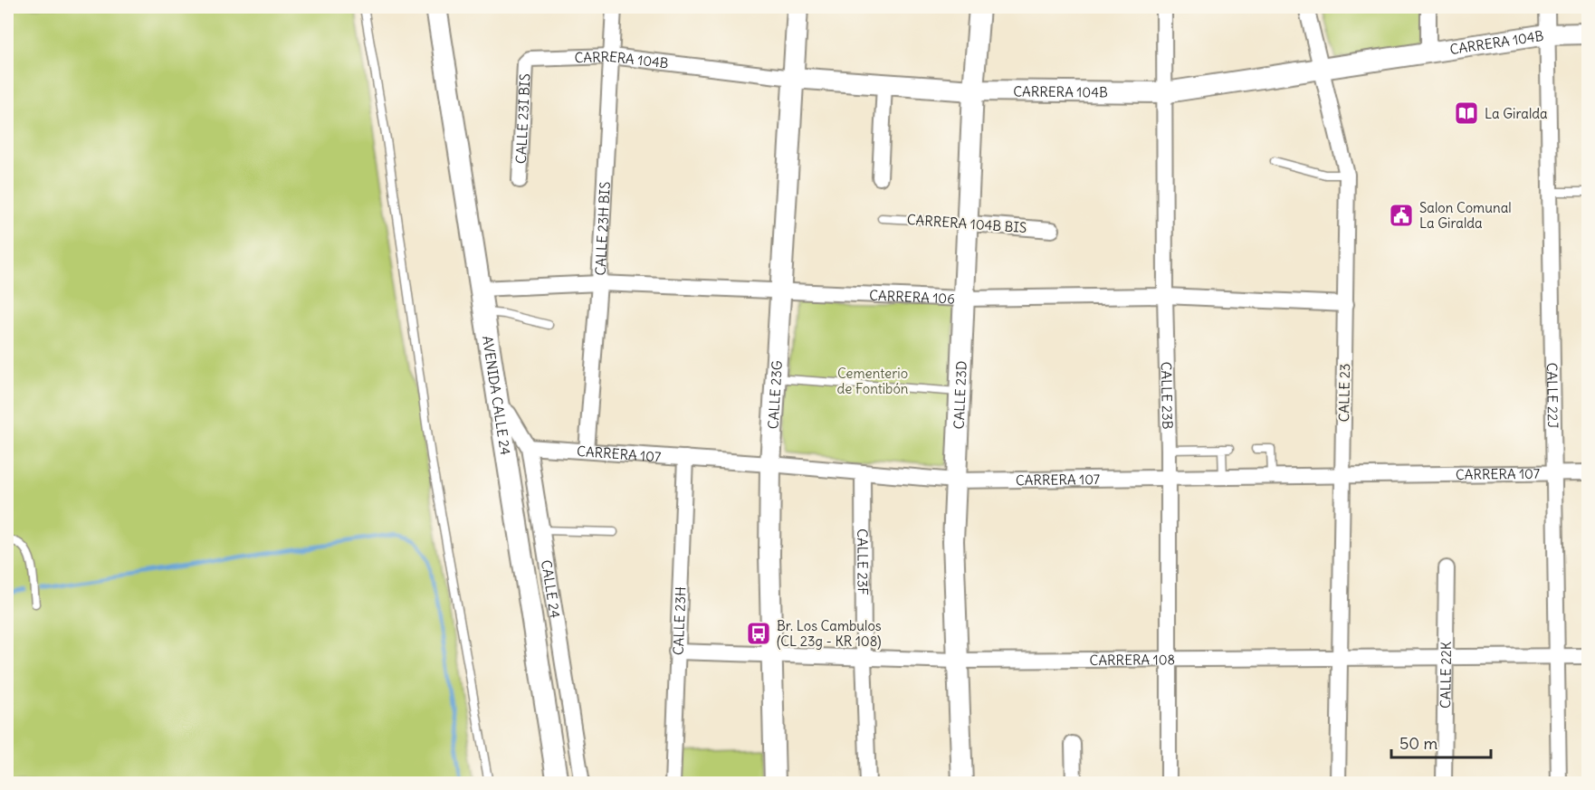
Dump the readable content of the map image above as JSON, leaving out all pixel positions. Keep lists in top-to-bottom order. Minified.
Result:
{"streets":{"street":["CARRERA 104B","CALLE 23I BIS","CARRERA 104B BIS","CALLE 23H BIS","CARRERA 106","CALLE 23","CALLE 23G","CALLE 23D","CALLE 23B","AVENIDA CALLE 24","CALLE 22J","CARRERA 107","CALLE 23F","CALLE 24","CALLE 23H","CARRERA 108","CALLE 22K"]},"crossings":[["CARRERA 104B","CALLE 23I BIS"],["CARRERA 104B","CALLE 23H BIS"],["CARRERA 104B","CALLE 23"],["CARRERA 104B","CALLE 23G"],["CARRERA 104B","CALLE 23D"],["CARRERA 104B","CALLE 23B"],["CARRERA 104B","CALLE 22J"],["CARRERA 104B BIS","CALLE 23D"],["CALLE 23H BIS","CARRERA 106"],["CALLE 23H BIS","CARRERA 107"],["CARRERA 106","CALLE 23"],["CARRERA 106","CALLE 23G"],["CARRERA 106","CALLE 23D"],["CARRERA 106","CALLE 23B"],["CARRERA 106","AVENIDA CALLE 24"],["CALLE 23","CARRERA 107"],["CALLE 23","CARRERA 108"],["CALLE 23G","CARRERA 107"],["CALLE 23G","CARRERA 108"],["CALLE 23D","CARRERA 107"],["CALLE 23D","CARRERA 108"],["CALLE 23B","CARRERA 107"],["CALLE 23B","CARRERA 108"],["AVENIDA CALLE 24","CALLE 24"],["CALLE 22J","CARRERA 107"],["CALLE 22J","CARRERA 108"],["CARRERA 107","CALLE 23F"],["CARRERA 107","CALLE 24"],["CARRERA 107","CALLE 23H"],["CALLE 23F","CARRERA 108"],["CALLE 23H","CARRERA 108"],["CARRERA 108","CALLE 22K"]],"parks":["Cementerio de Fontibón"],"places":{"library":["La Giralda"],"public building":["Salon Comunal La Giralda"],"bus stop":["Br. Los Cambulos (CL 23g - KR 108)"]},"scale_bar":"50 m"}
